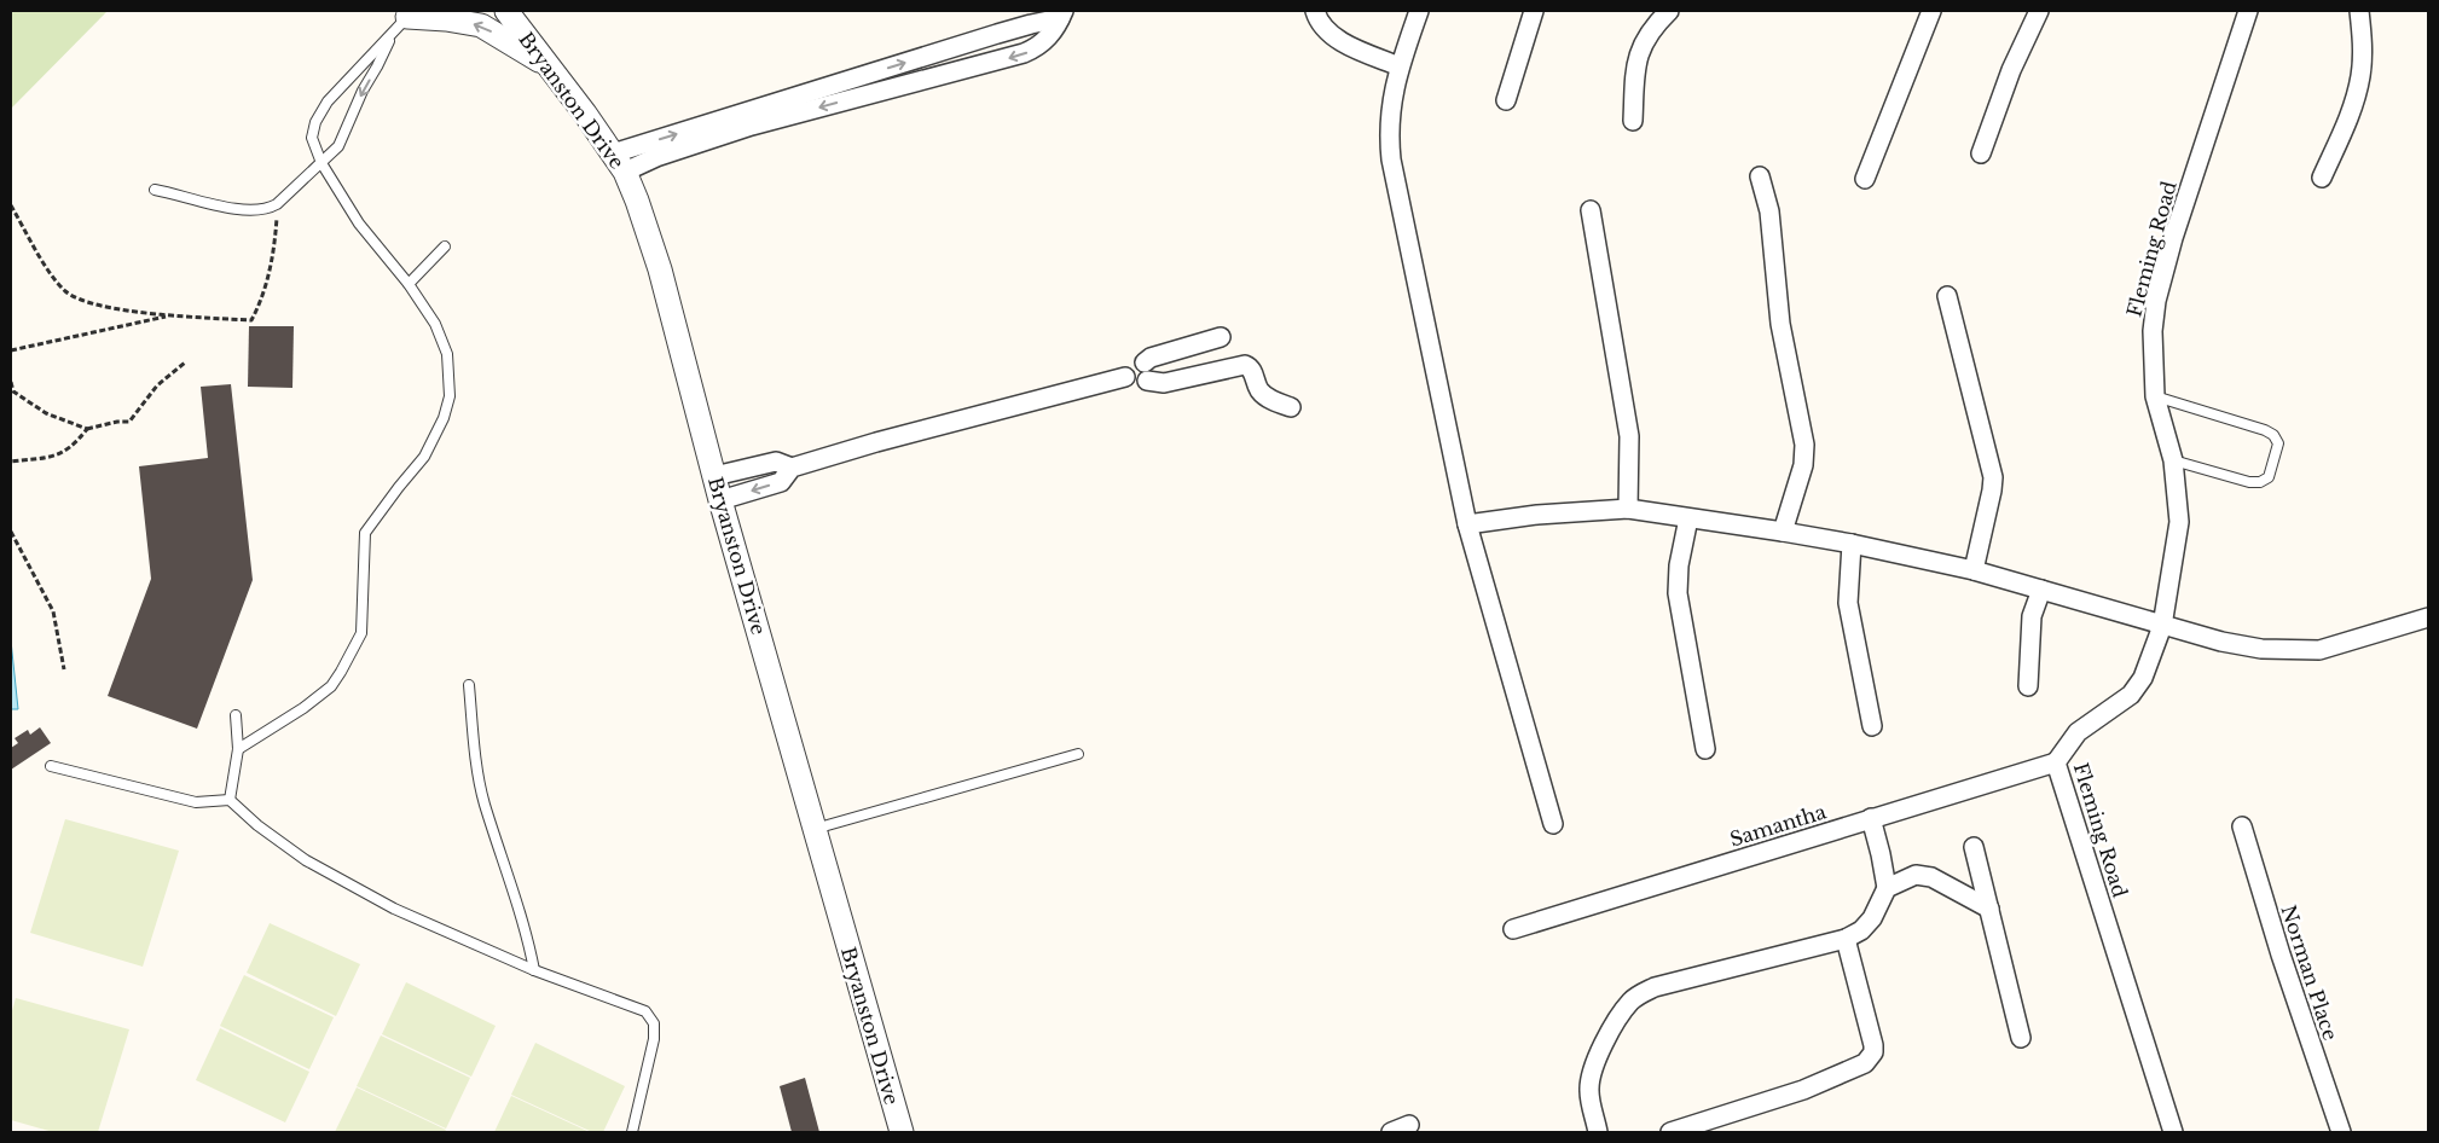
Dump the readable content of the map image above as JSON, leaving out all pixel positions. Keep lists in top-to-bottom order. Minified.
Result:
{"streets":{"street":["Bryanston Drive","Fleming Road","Samantha","Norman Place"]},"crossings":[["Fleming Road","Samantha"]]}
